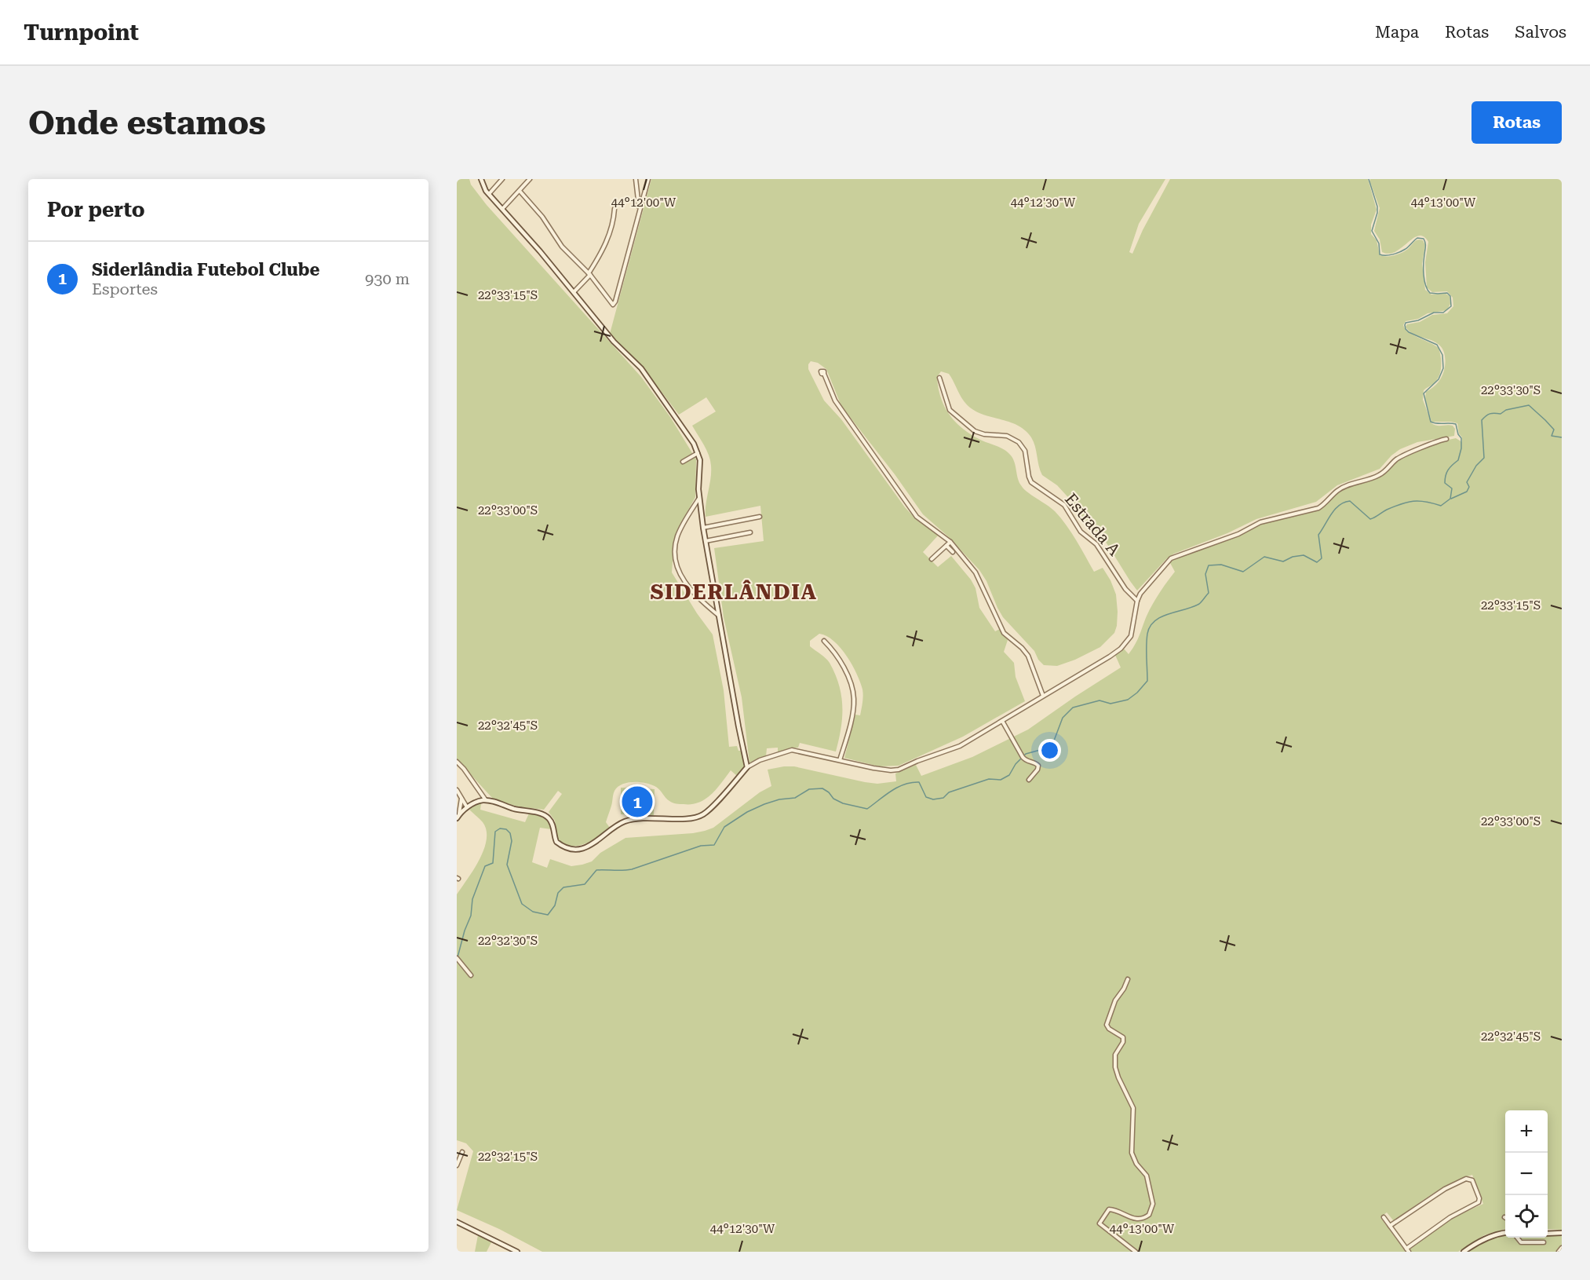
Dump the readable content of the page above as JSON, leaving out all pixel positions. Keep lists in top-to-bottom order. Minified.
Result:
{"streets":{"street":["Estrada A"]},"districts":["SIDERLÂNDIA"],"page":{"header":"Turnpoint","nav":["Mapa","Rotas","Salvos"],"buttons":"Rotas","title":"Onde estamos","heading":"Por perto","list":[{"mark":"1","name":"Siderlândia Futebol Clube","note":"Esportes","value":"930 m"}],"pins":"1","map_buttons":["+","−"]},"coordinates":["44°12'00\"W","44°12'30\"W","44°13'00\"W","22°33'15\"S","22°33'30\"S","22°33'00\"S","22°32'45\"S","22°32'30\"S","22°32'15\"S"]}
